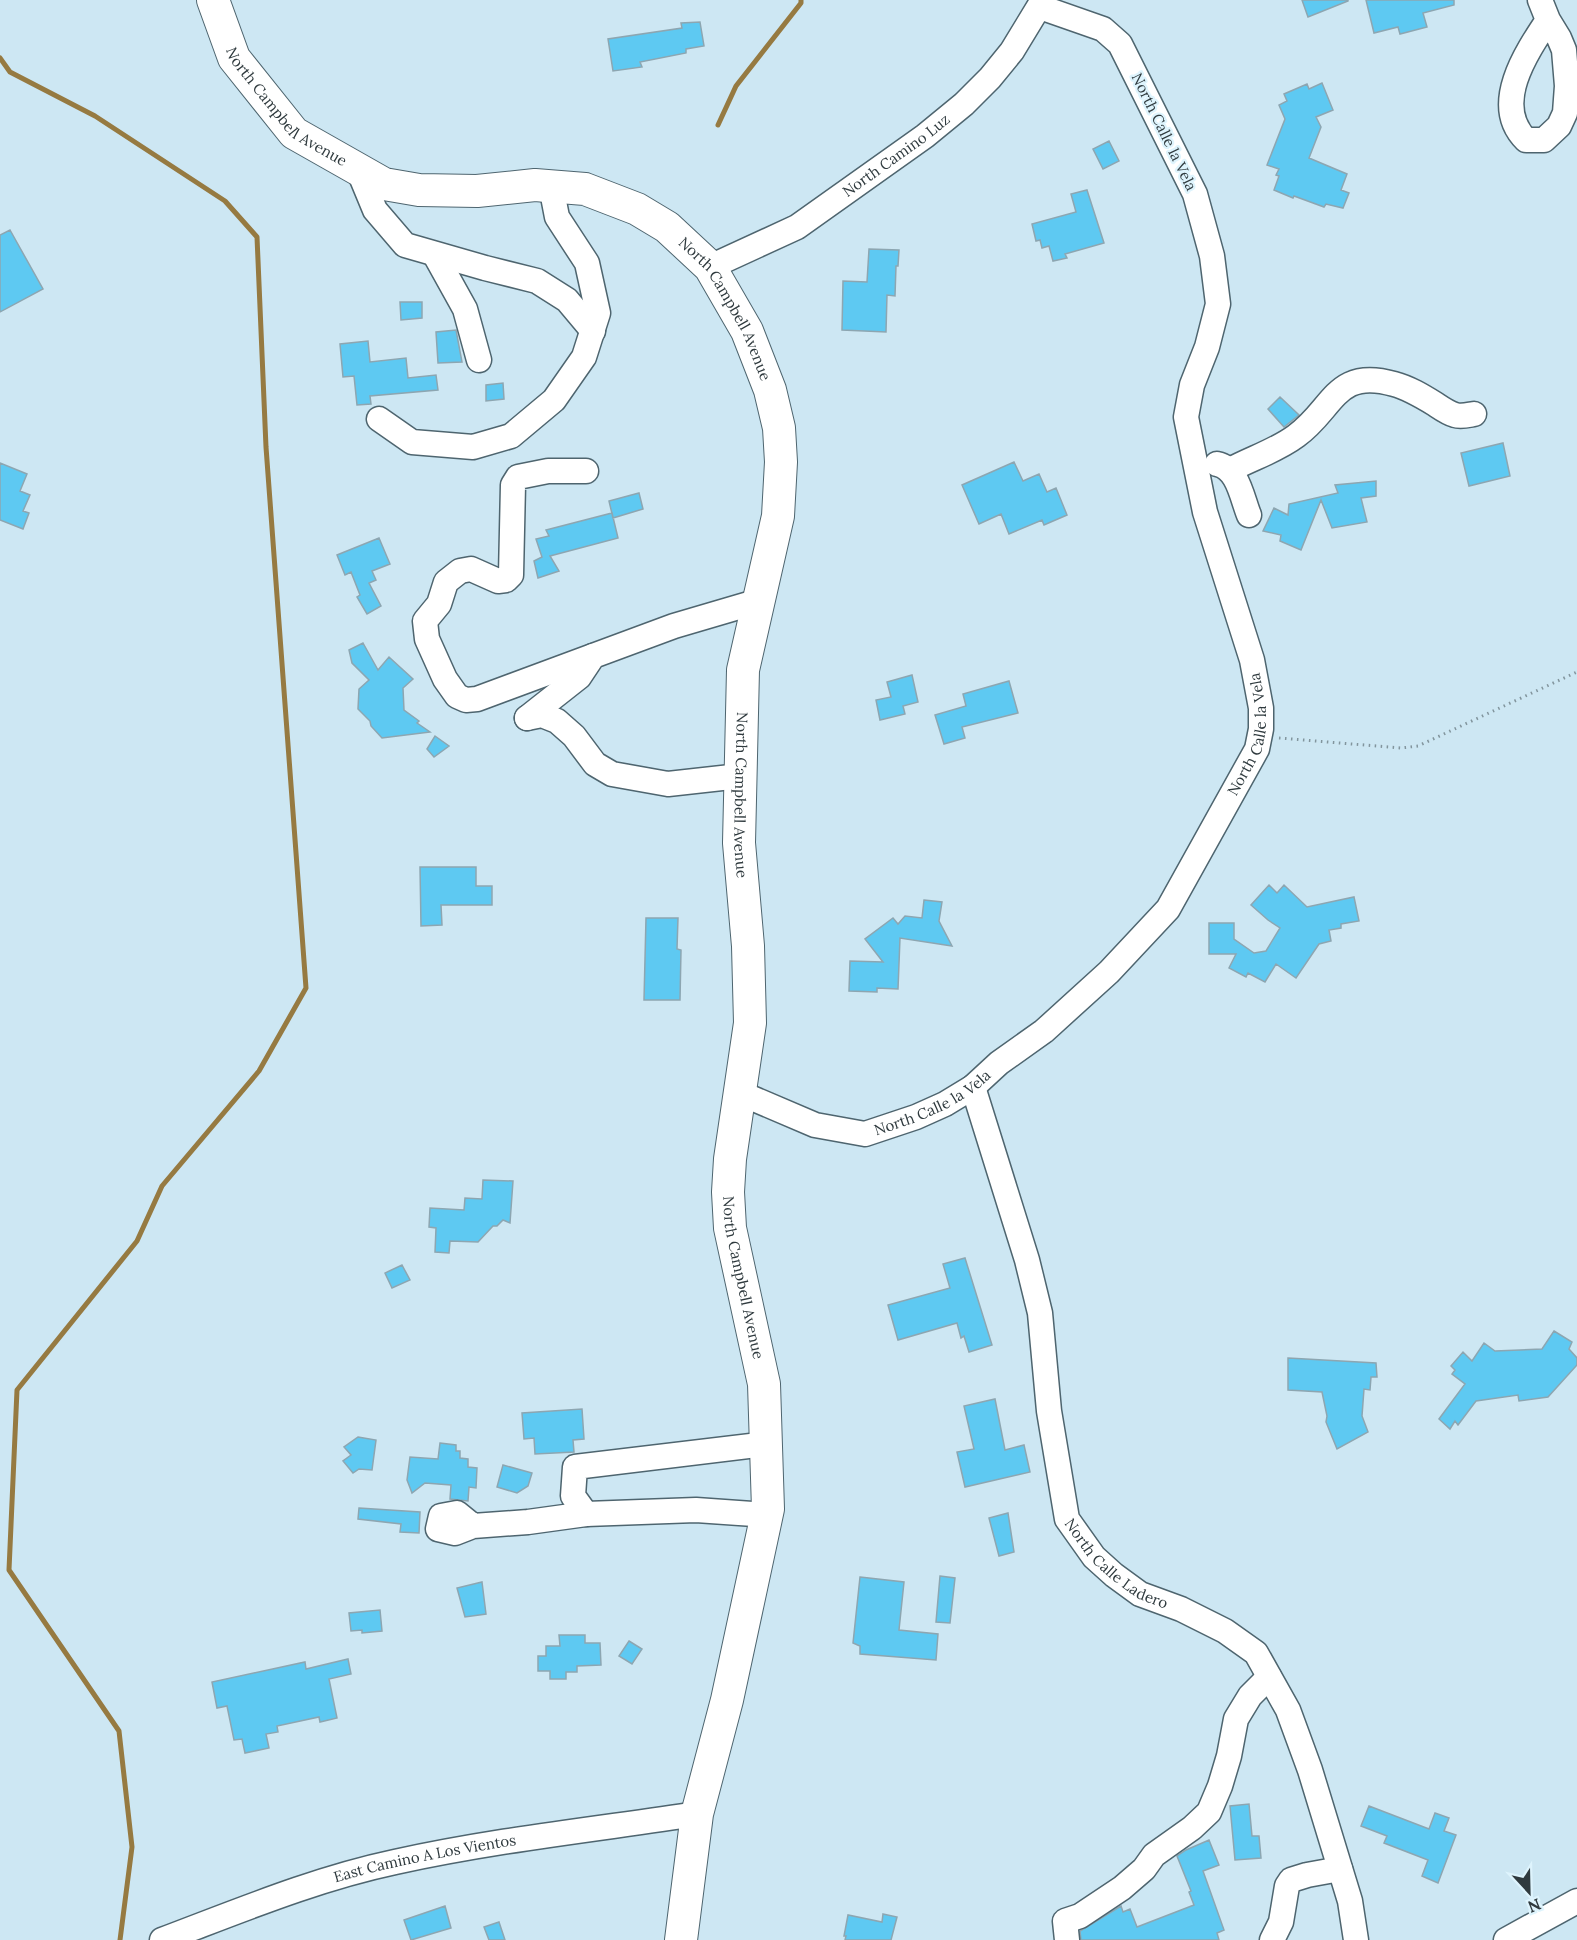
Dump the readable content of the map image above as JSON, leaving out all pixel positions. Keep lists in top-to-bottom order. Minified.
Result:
{"streets":{"main road":["North Campbell Avenue"],"street":["North Calle la Vela","North Camino Luz","North Calle Ladero","East Camino A Los Vientos"]},"crossings":[["North Campbell Avenue","North Calle la Vela"],["North Campbell Avenue","North Camino Luz"],["North Campbell Avenue","East Camino A Los Vientos"],["North Calle la Vela","North Camino Luz"],["North Calle la Vela","North Calle Ladero"]],"north":"bottom"}
